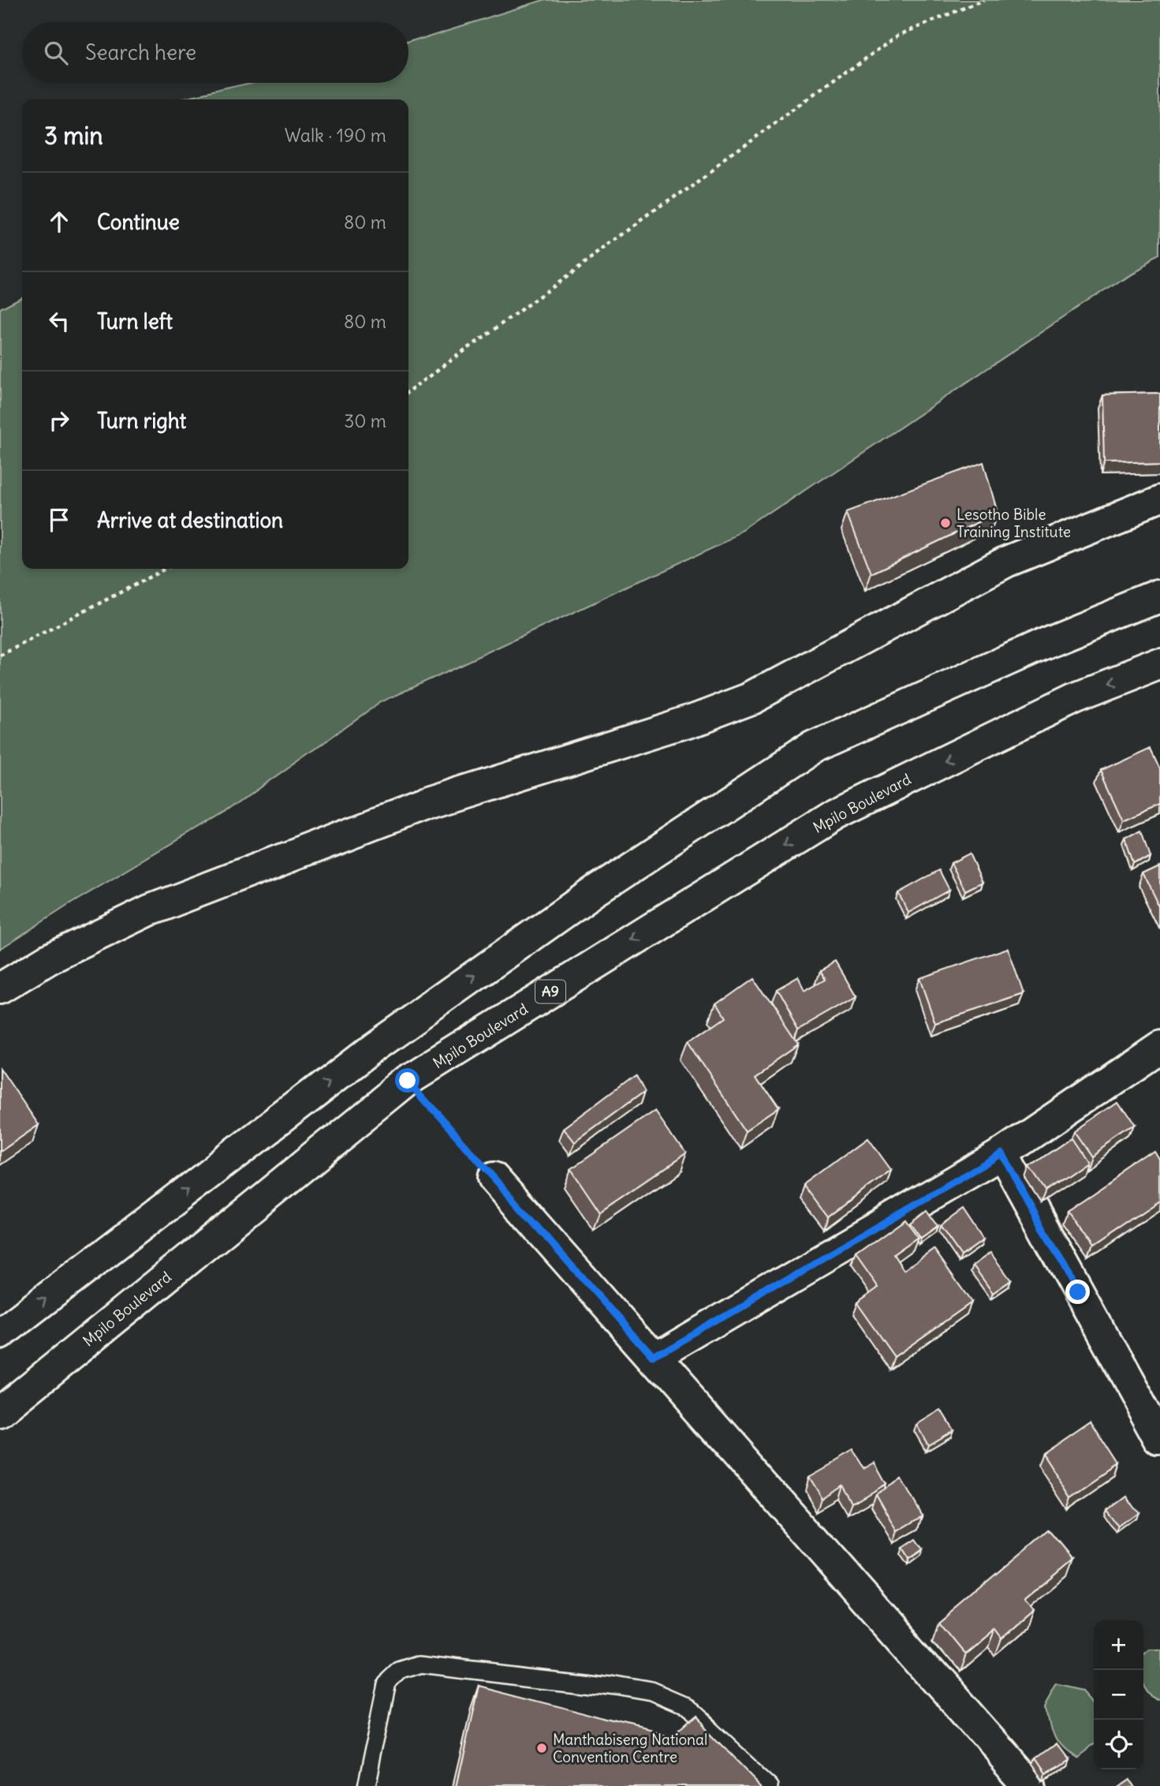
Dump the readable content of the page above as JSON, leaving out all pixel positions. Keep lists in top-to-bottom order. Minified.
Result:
{"streets":{"main road":["Mpilo Boulevard","A9"]},"places":["Lesotho Bible Training Institute","Manthabiseng National Convention Centre"],"page":{"search":"Search here","heading":["3 min","Walk · 190 m"],"list":[["Continue","80 m"],["Turn left","80 m"],["Turn right","30 m"],"Arrive at destination"],"map_buttons":["+","−"]}}
